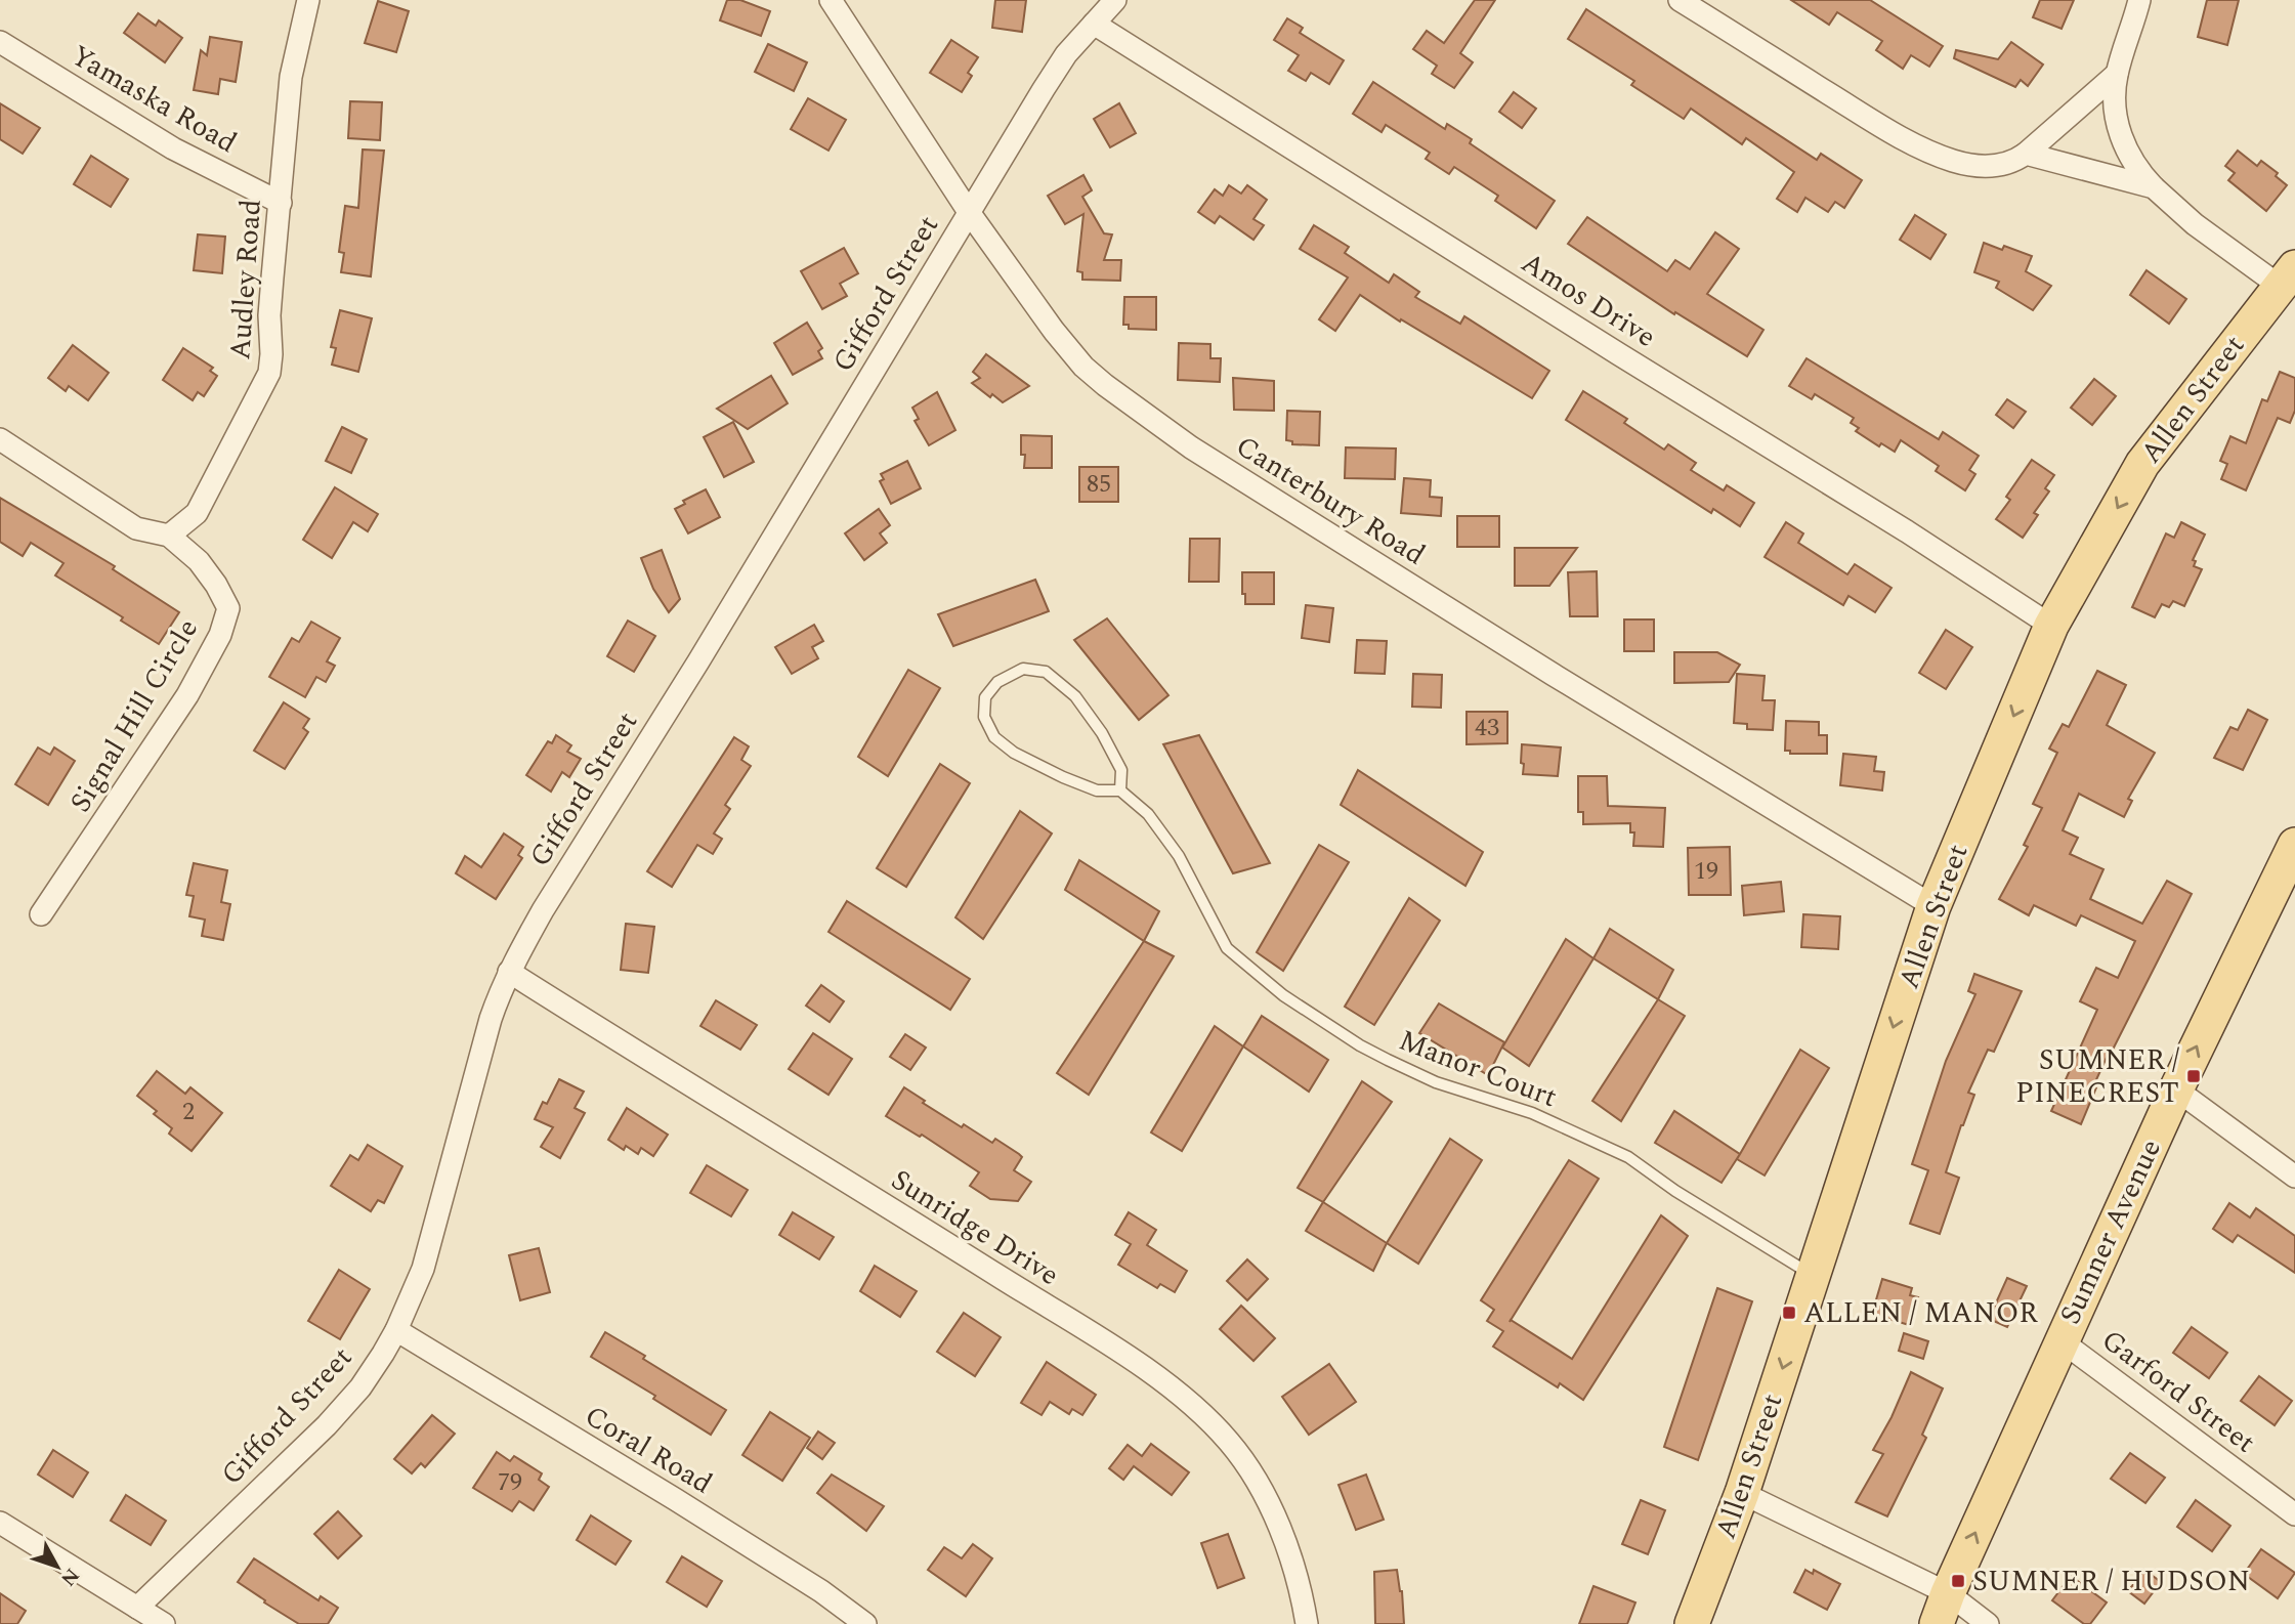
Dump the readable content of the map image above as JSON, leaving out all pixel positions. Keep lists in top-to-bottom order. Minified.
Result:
{"streets":{"main road":["Allen Street","Sumner Avenue"],"street":["Yamaska Road","Audley Road","Gifford Street","Amos Drive","Canterbury Road","Signal Hill Circle","Sunridge Drive","Garford Street","Coral Road"],"lane":["Manor Court"]},"crossings":[["Yamaska Road","Audley Road"],["Audley Road","Signal Hill Circle"],["Gifford Street","Amos Drive"],["Gifford Street","Canterbury Road"],["Gifford Street","Sunridge Drive"],["Gifford Street","Coral Road"],["Amos Drive","Allen Street"],["Allen Street","Canterbury Road"],["Allen Street","Manor Court"],["Sumner Avenue","Garford Street"]],"one_way":["Allen Street","Sumner Avenue"],"places":{"transit":["SUMNER / PINECREST","ALLEN / MANOR","SUMNER / HUDSON"]},"house_numbers":["85","43","19","2","79"],"north":"bottom right"}
